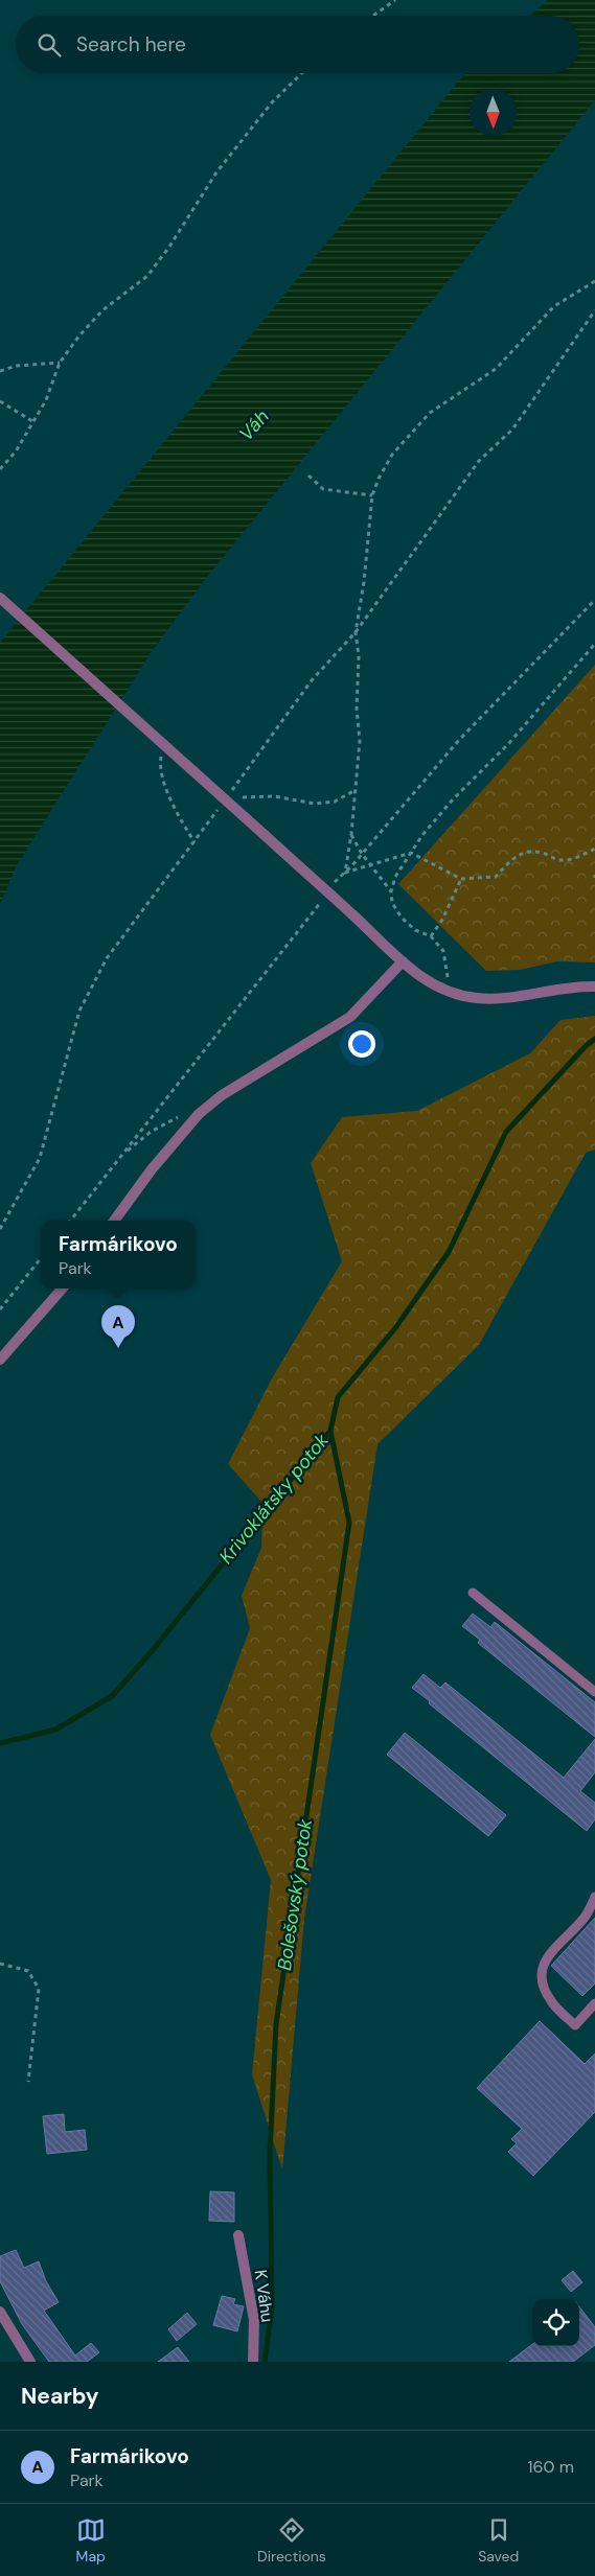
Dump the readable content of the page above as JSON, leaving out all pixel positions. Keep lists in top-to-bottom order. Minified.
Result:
{"streets":{"street":["K Váhu"]},"water":["Váh","Krivoklátsky potok","Bolešovský potok"],"north":"bottom","page":{"search":"Search here","popup":["Farmárikovo","Park"],"pins":"A","heading":"Nearby","list":[{"mark":"A","name":"Farmárikovo","note":"Park","value":"160 m"}],"nav":["Map","Directions","Saved"]}}
